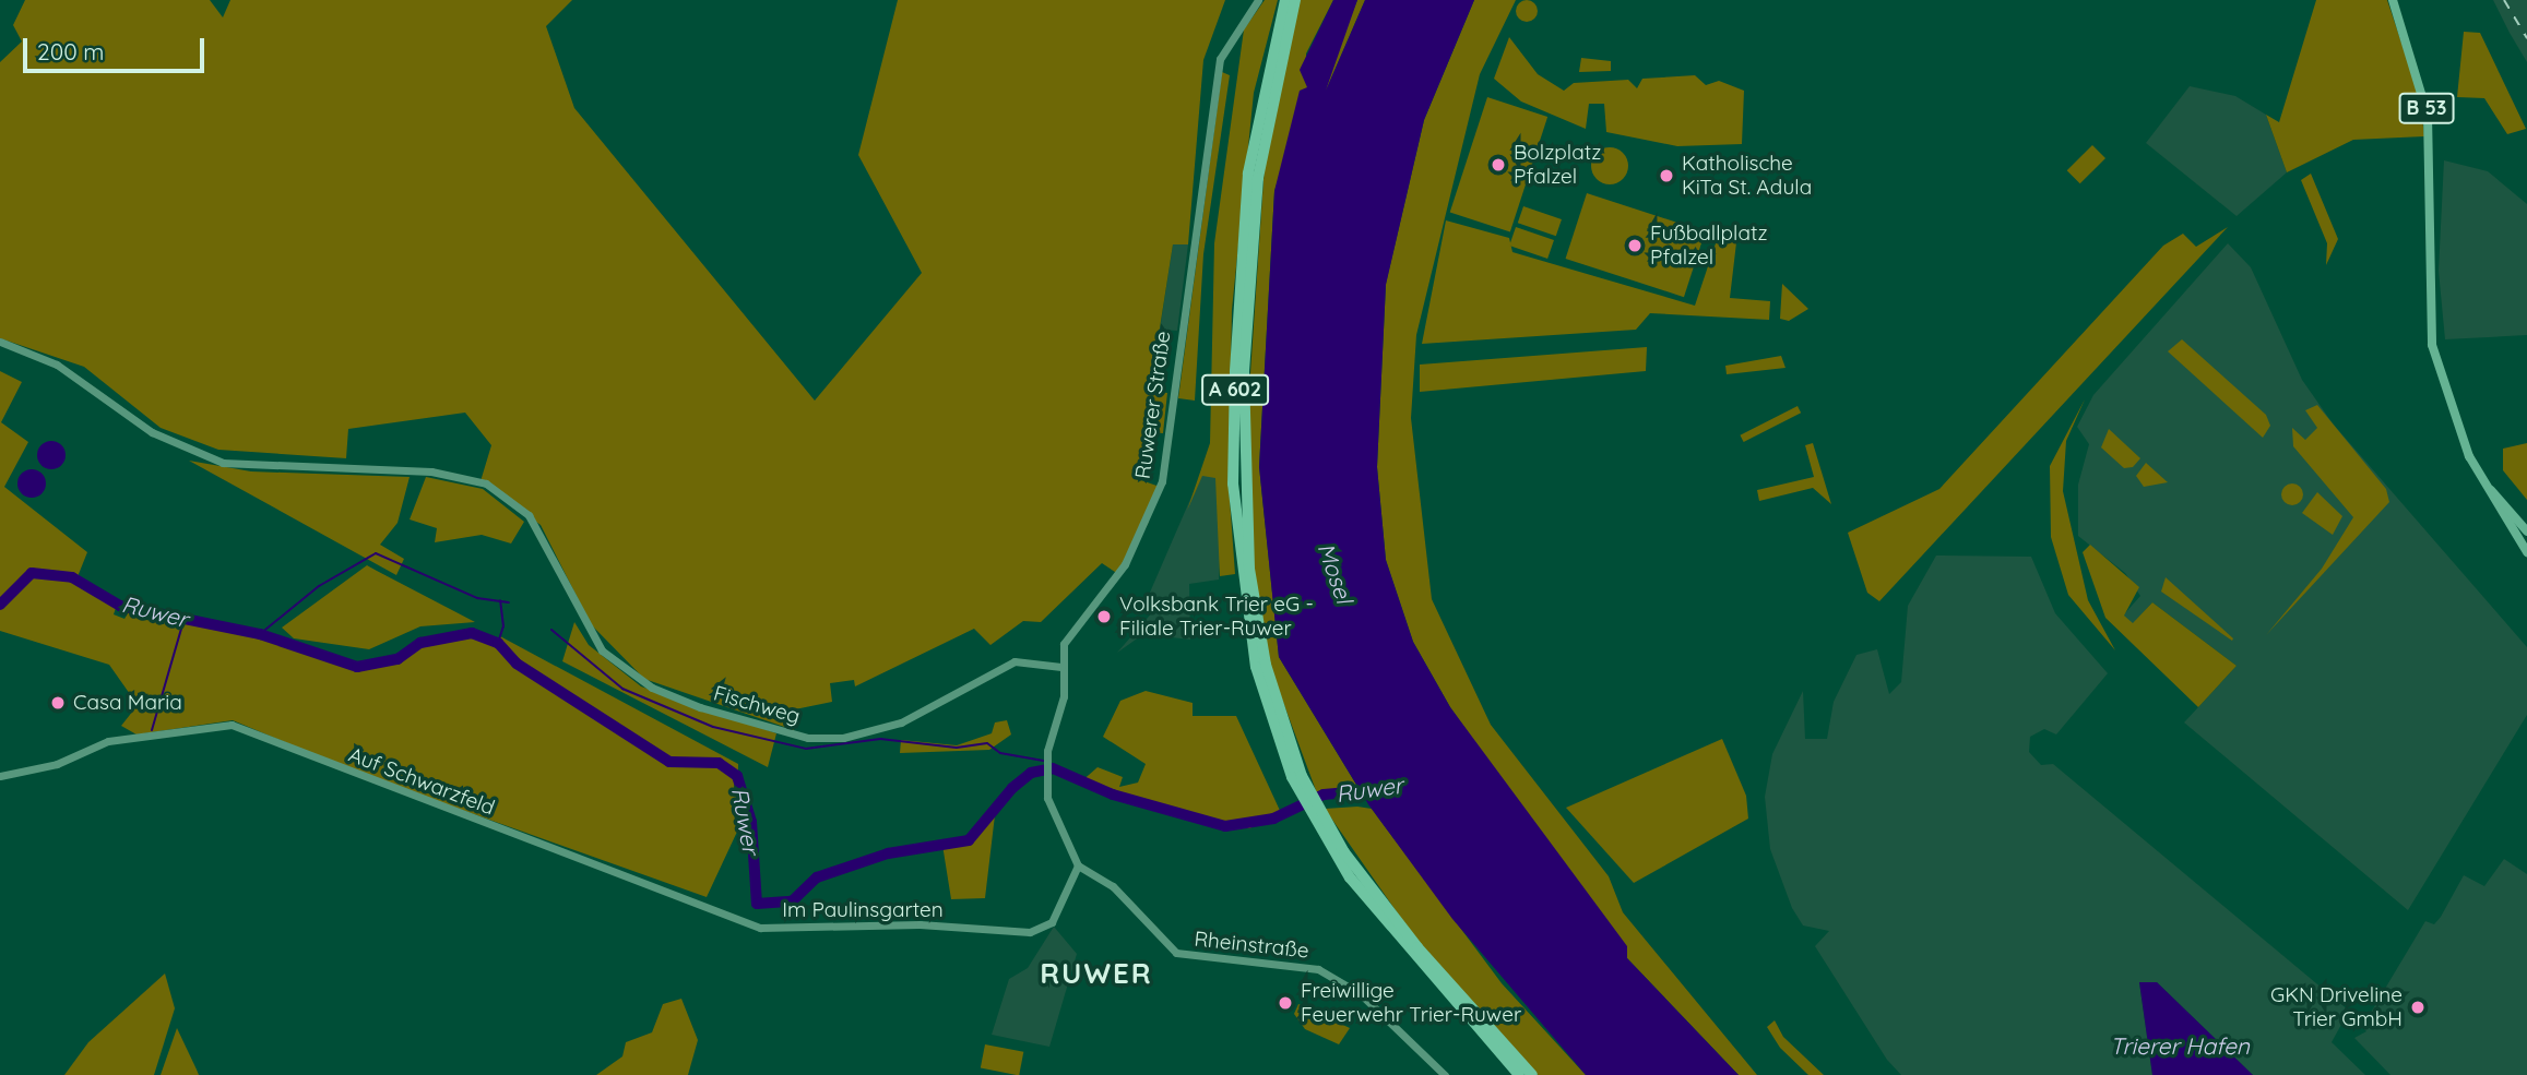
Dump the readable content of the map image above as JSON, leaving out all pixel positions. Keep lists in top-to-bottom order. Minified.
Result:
{"streets":{"highway":["A 602"],"main road":["B 53","Ruwerer Straße","Fischweg","Auf Schwarzfeld","Im Paulinsgarten","Rheinstraße"]},"crossings":[["Ruwerer Straße","Fischweg"],["Ruwerer Straße","Im Paulinsgarten"],["Ruwerer Straße","Rheinstraße"],["Auf Schwarzfeld","Im Paulinsgarten"],["Im Paulinsgarten","Rheinstraße"]],"districts":["RUWER"],"water":["Mosel","Ruwer","Trierer Hafen"],"places":["Bolzplatz Pfalzel","Katholische KiTa St. Adula","Fußballplatz Pfalzel","Volksbank Trier eG - Filiale Trier-Ruwer","Casa Maria","Freiwillige Feuerwehr Trier-Ruwer","GKN Driveline Trier GmbH"],"scale_bar":"200 m"}
